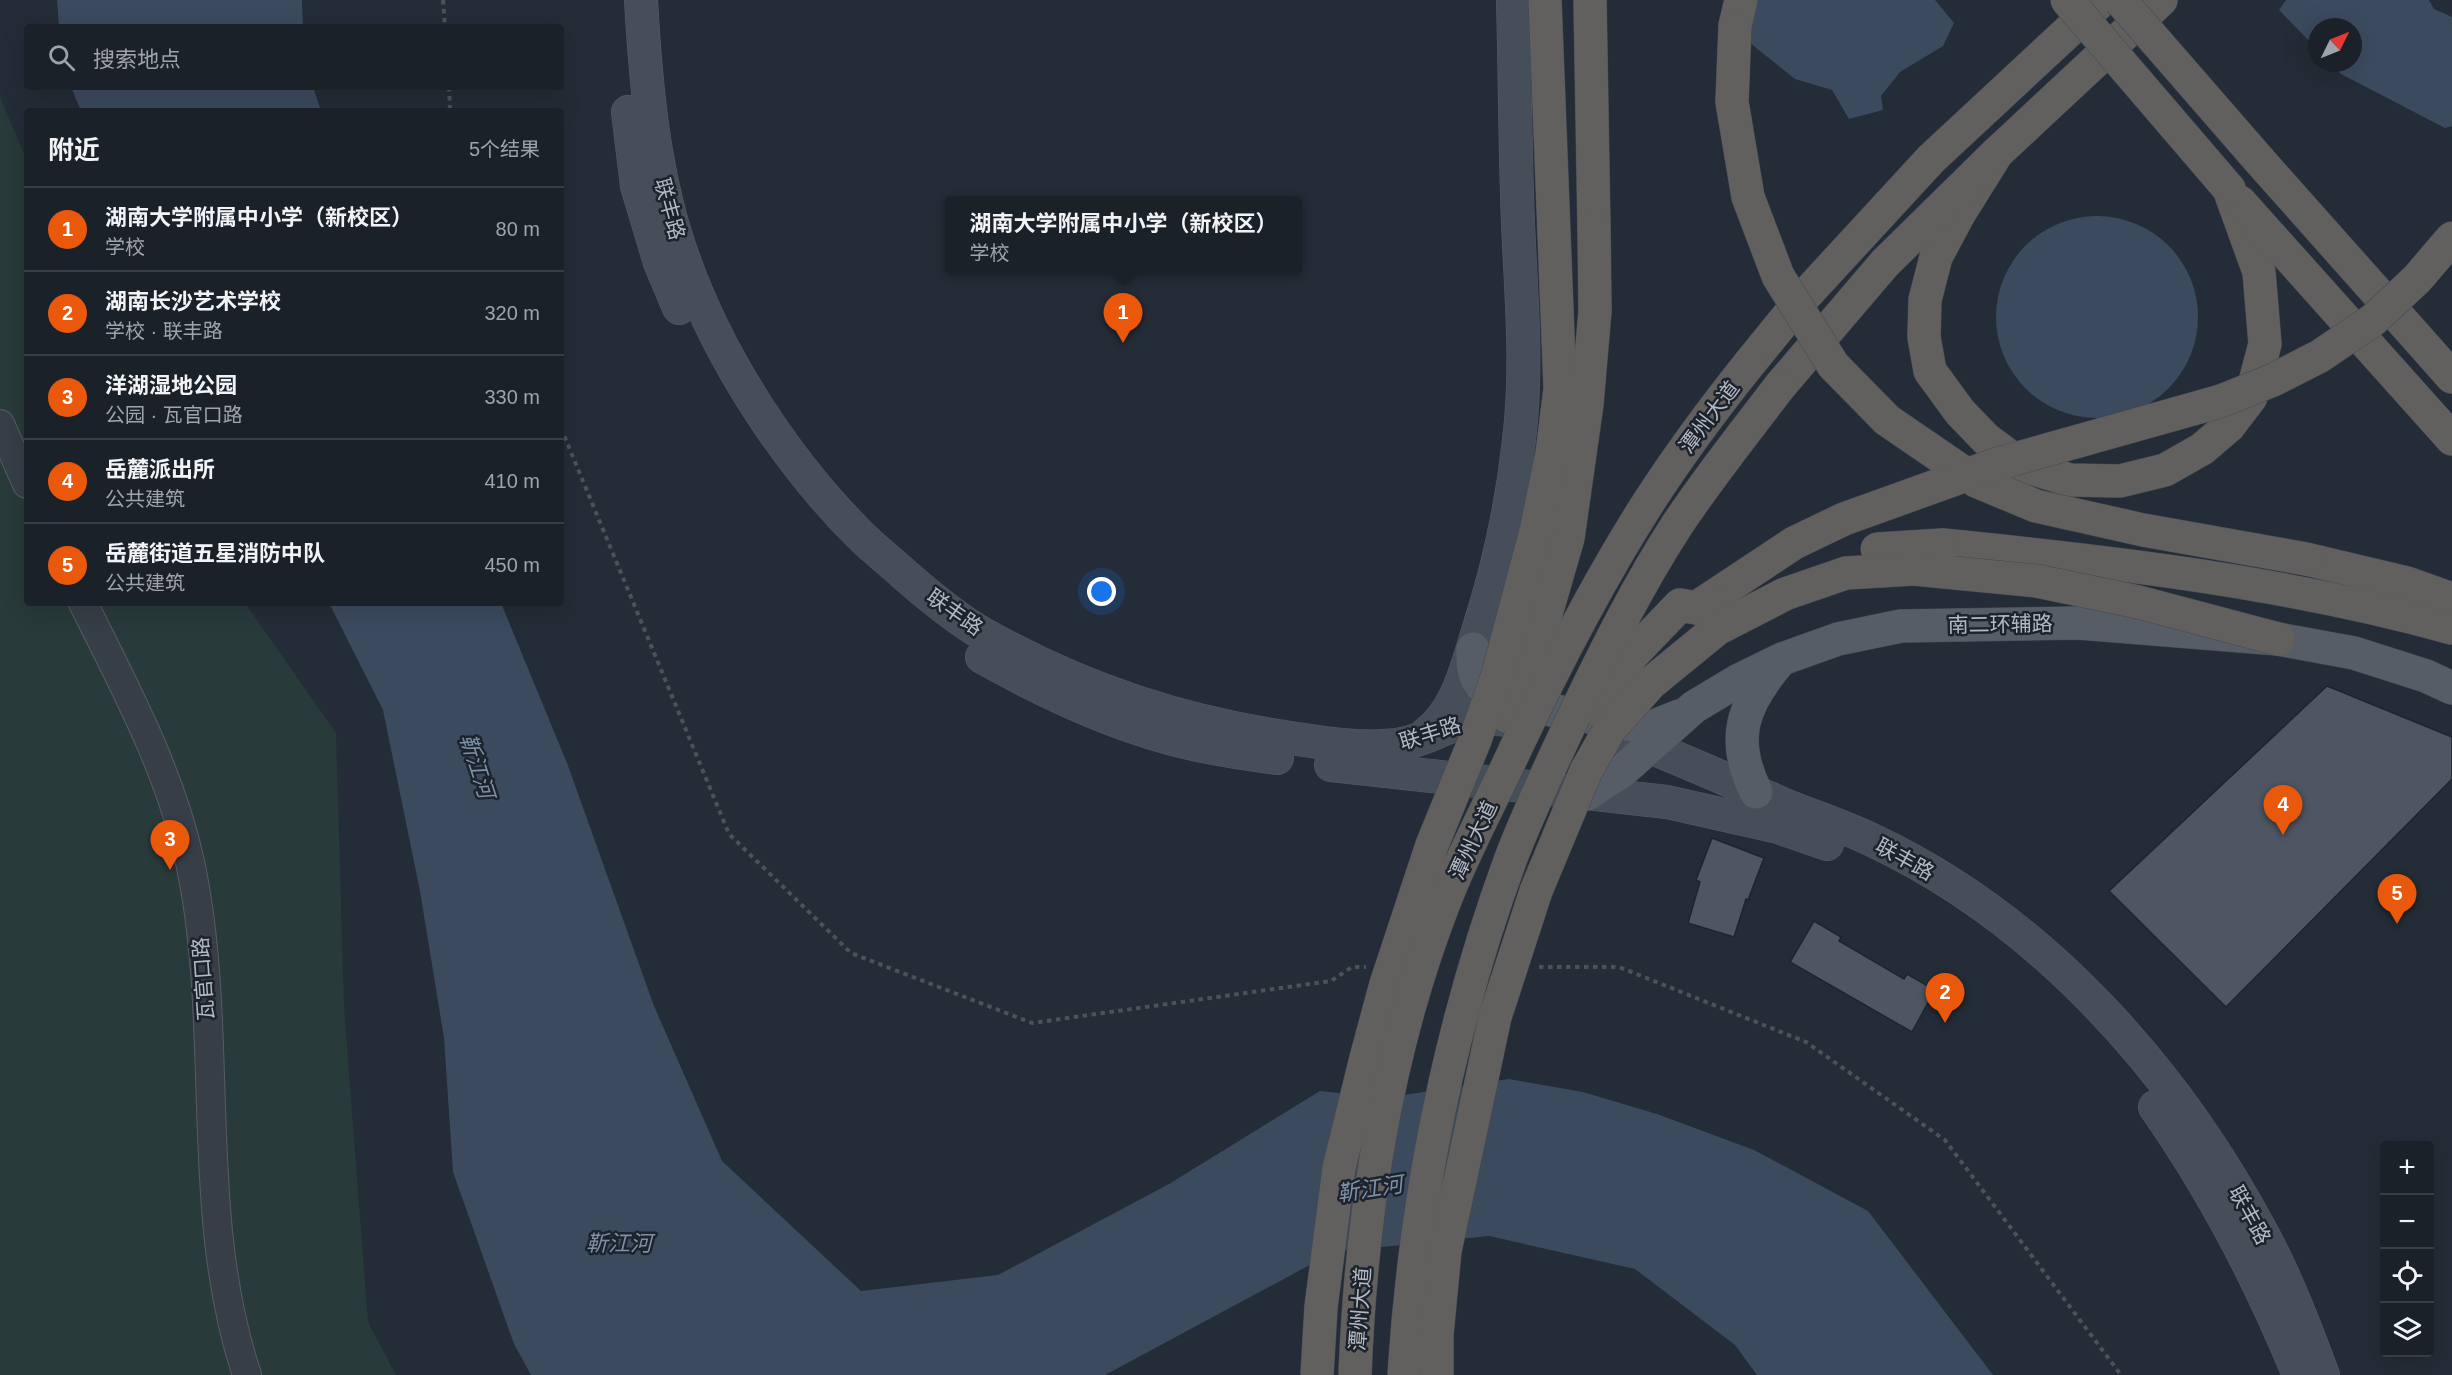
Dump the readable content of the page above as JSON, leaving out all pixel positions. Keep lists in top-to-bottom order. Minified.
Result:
{"streets":{"highway":["潭州大道"],"main road":["联丰路","南二环辅路"],"street":["瓦官口路"]},"crossings":[["联丰路","南二环辅路"]],"water":["靳江河"],"north":"top right","page":{"search":"搜索地点","heading":["附近","5个结果"],"list":[{"mark":"1","name":"湖南大学附属中小学（新校区）","note":"学校","value":"80 m"},{"mark":"2","name":"湖南长沙艺术学校","note":"学校 · 联丰路","value":"320 m"},{"mark":"3","name":"洋湖湿地公园","note":"公园 · 瓦官口路","value":"330 m"},{"mark":"4","name":"岳麓派出所","note":"公共建筑","value":"410 m"},{"mark":"5","name":"岳麓街道五星消防中队","note":"公共建筑","value":"450 m"}],"popup":["湖南大学附属中小学（新校区）","学校"],"pins":["1","4","3","5","2"],"map_buttons":["+","−"]}}
